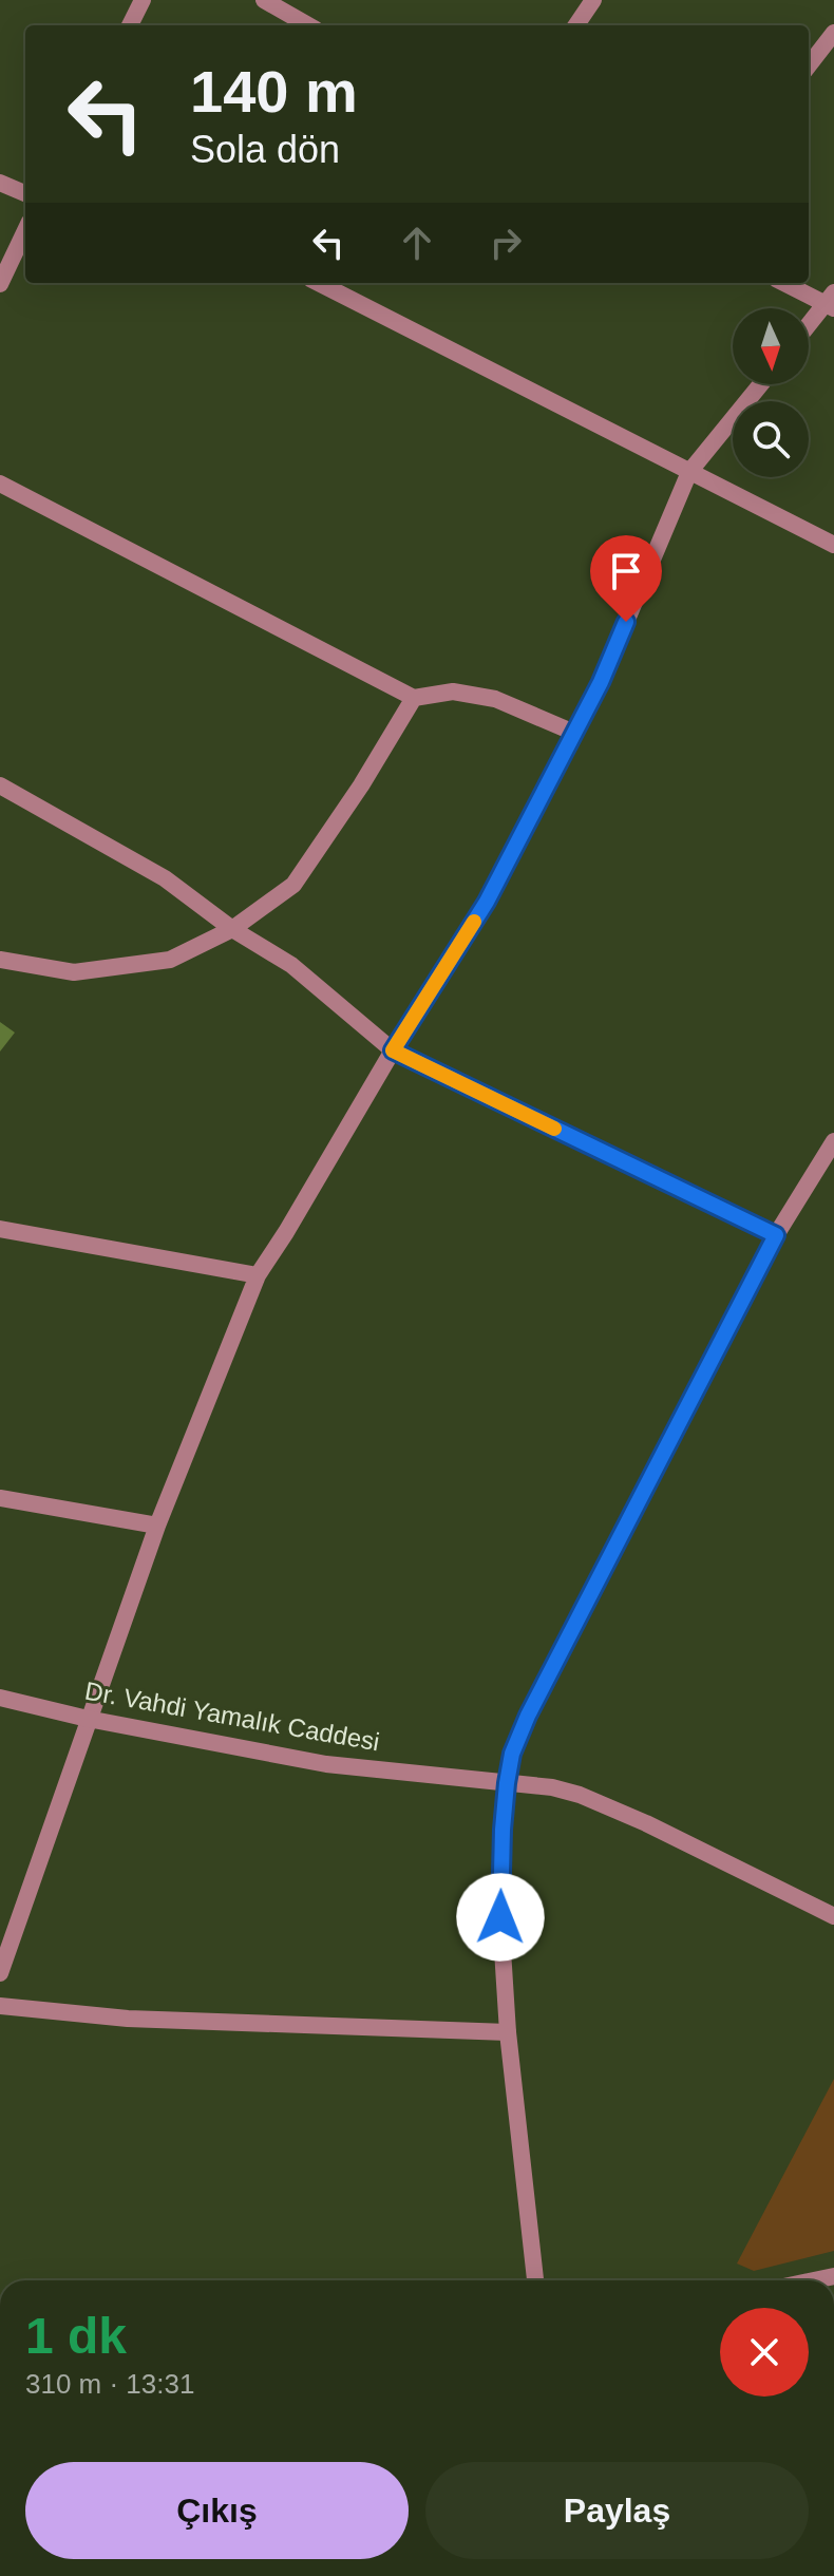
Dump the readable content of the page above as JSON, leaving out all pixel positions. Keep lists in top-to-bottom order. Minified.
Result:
{"streets":{"street":["Dr. Vahdi Yamalık Caddesi"]},"north":"bottom","page":{"turn":["140 m","Sola dön"],"heading":["1 dk","310 m · 13:31"],"buttons":["Çıkış","Paylaş"]}}
